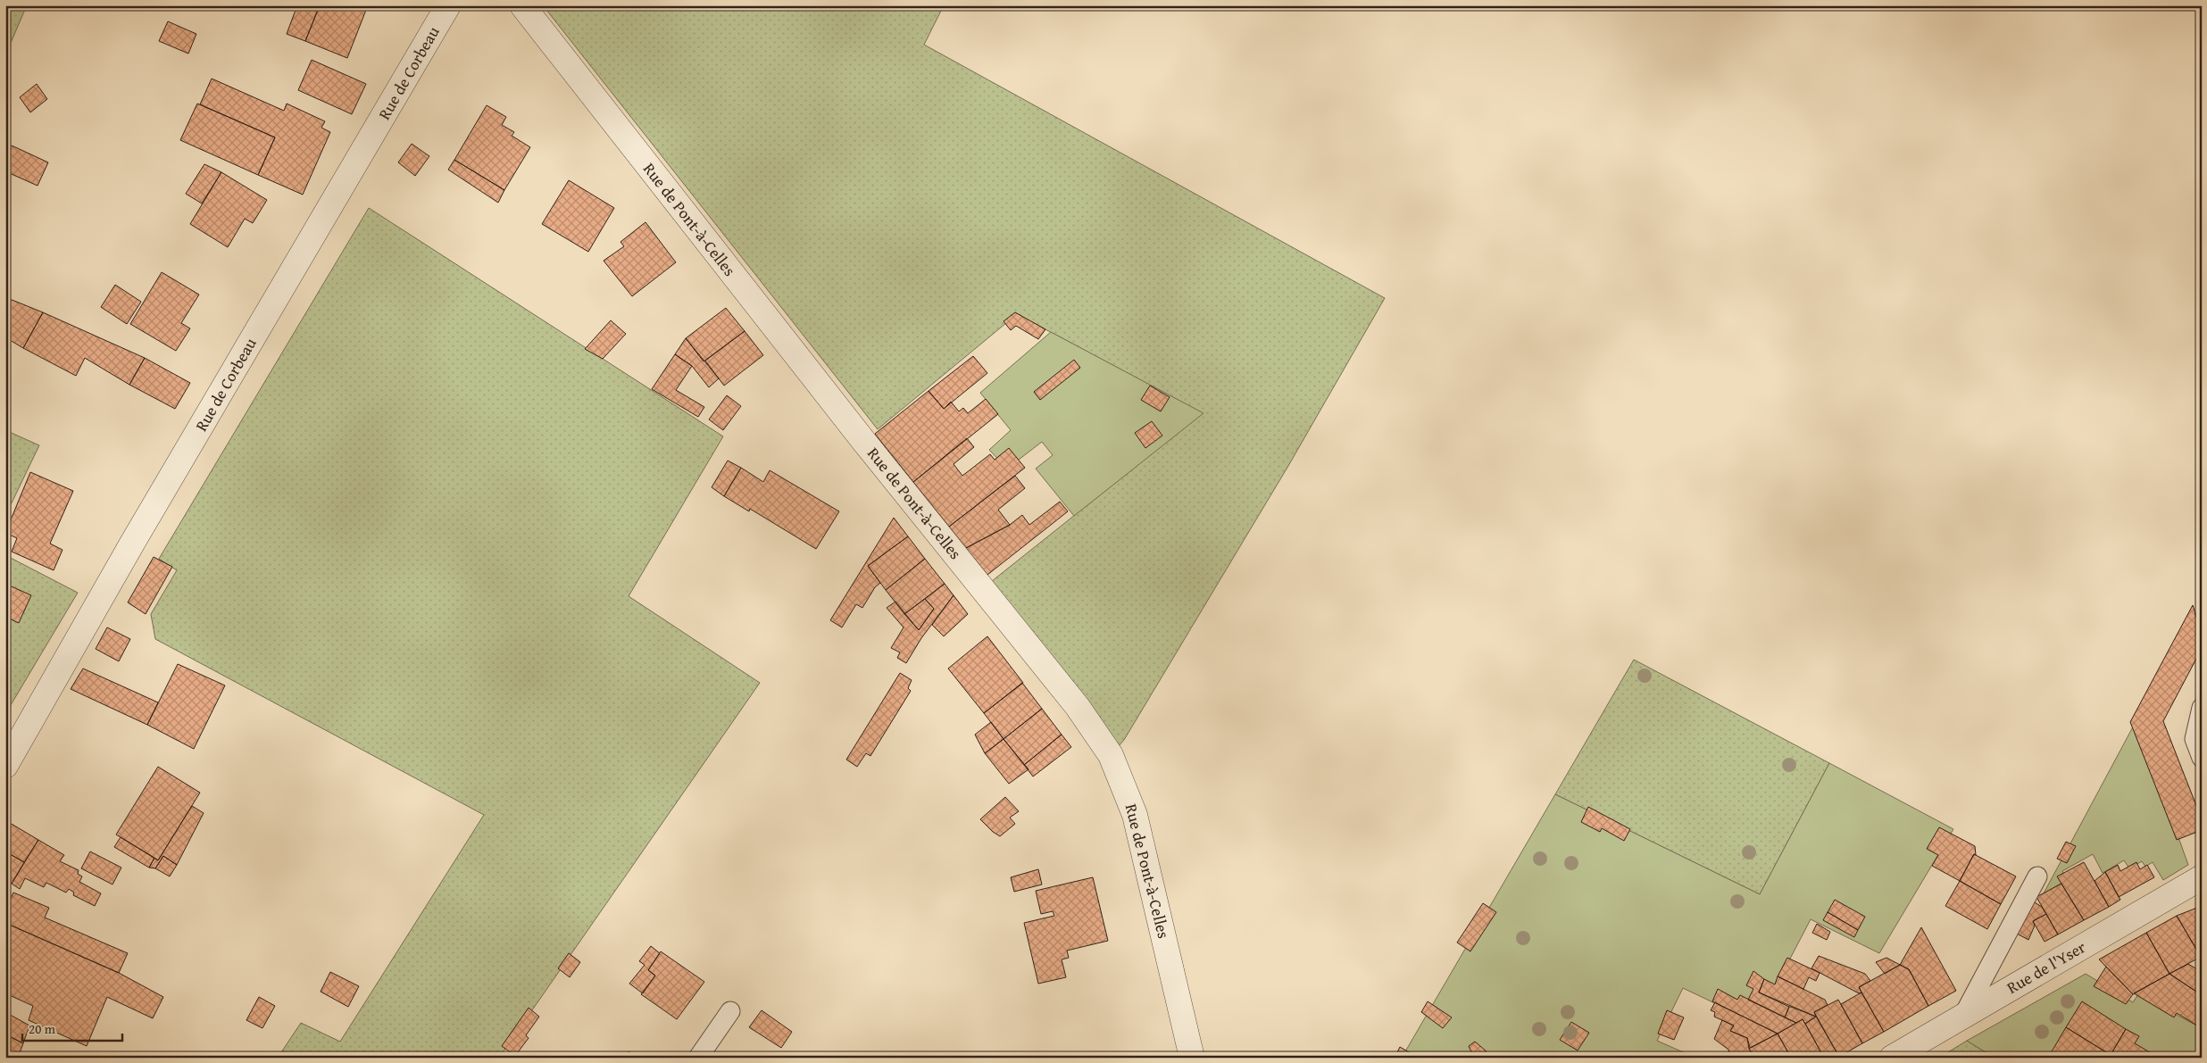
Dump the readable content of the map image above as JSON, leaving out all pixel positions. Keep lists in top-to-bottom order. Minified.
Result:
{"streets":{"street":["Rue de Corbeau","Rue de Pont-à-Celles","Rue de l'Yser"]},"scale_bar":"20 m"}
